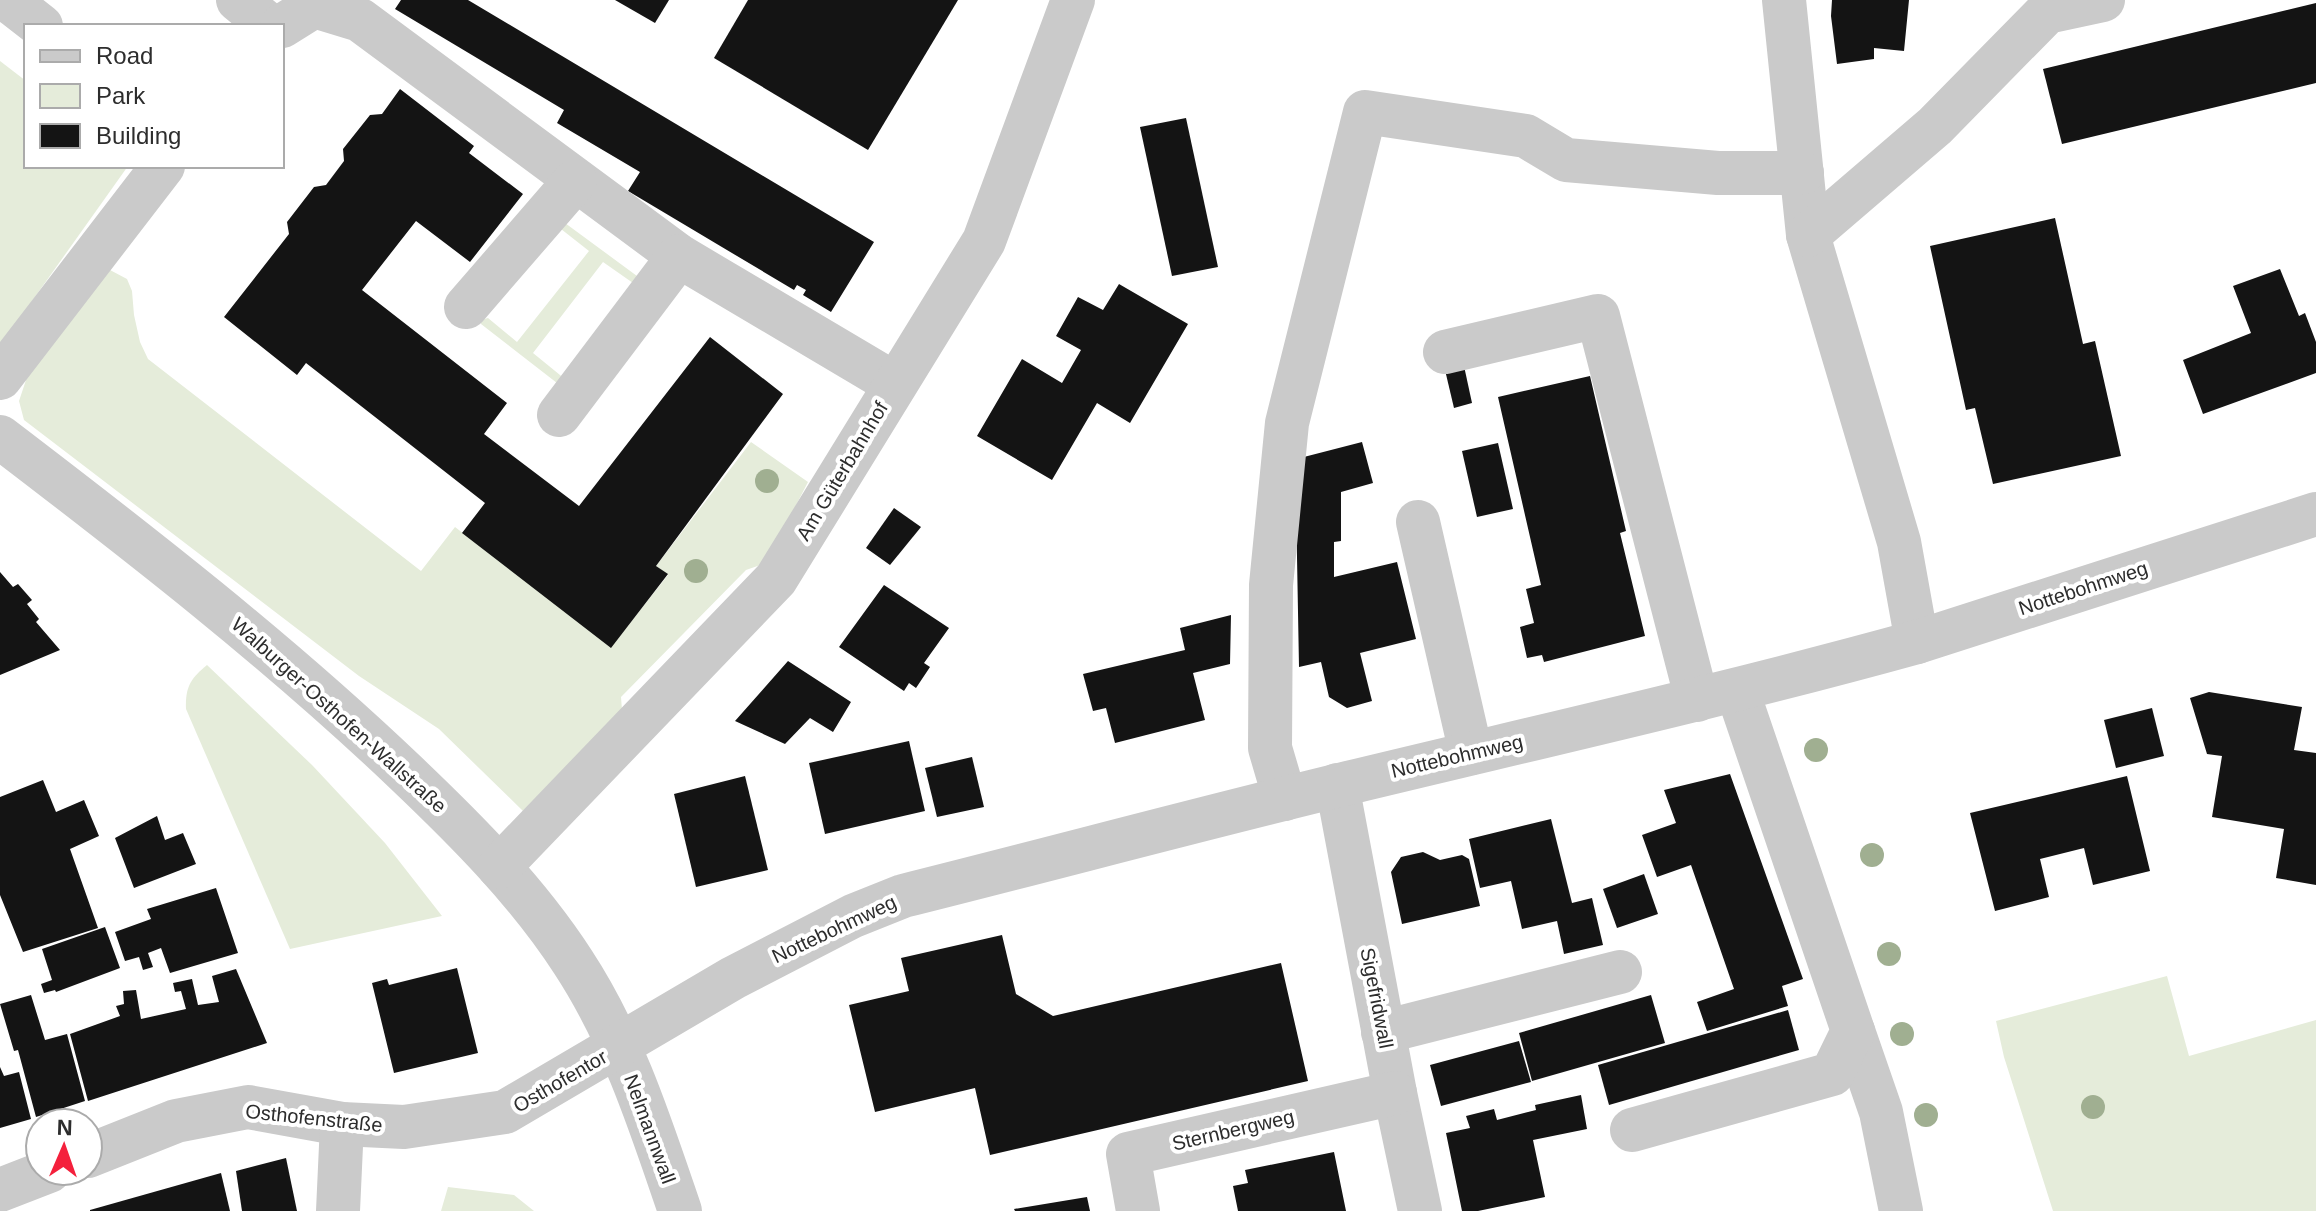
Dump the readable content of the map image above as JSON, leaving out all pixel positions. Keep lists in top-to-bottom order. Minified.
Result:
{"streets":{"street":["Am Güterbahnhof","Nottebohmweg","Walburger-Osthofen-Wallstraße","Sigefridwall","Osthofentor","Osthofenstraße","Nelmannwall","Sternbergweg"]},"crossings":[["Am Güterbahnhof","Walburger-Osthofen-Wallstraße"],["Nottebohmweg","Walburger-Osthofen-Wallstraße"],["Nottebohmweg","Sigefridwall"],["Nottebohmweg","Osthofentor"],["Nottebohmweg","Nelmannwall"],["Walburger-Osthofen-Wallstraße","Osthofentor"],["Walburger-Osthofen-Wallstraße","Nelmannwall"],["Sigefridwall","Sternbergweg"],["Osthofentor","Osthofenstraße"],["Osthofentor","Nelmannwall"]],"legend":["Road","Park","Building"],"north":"top"}
